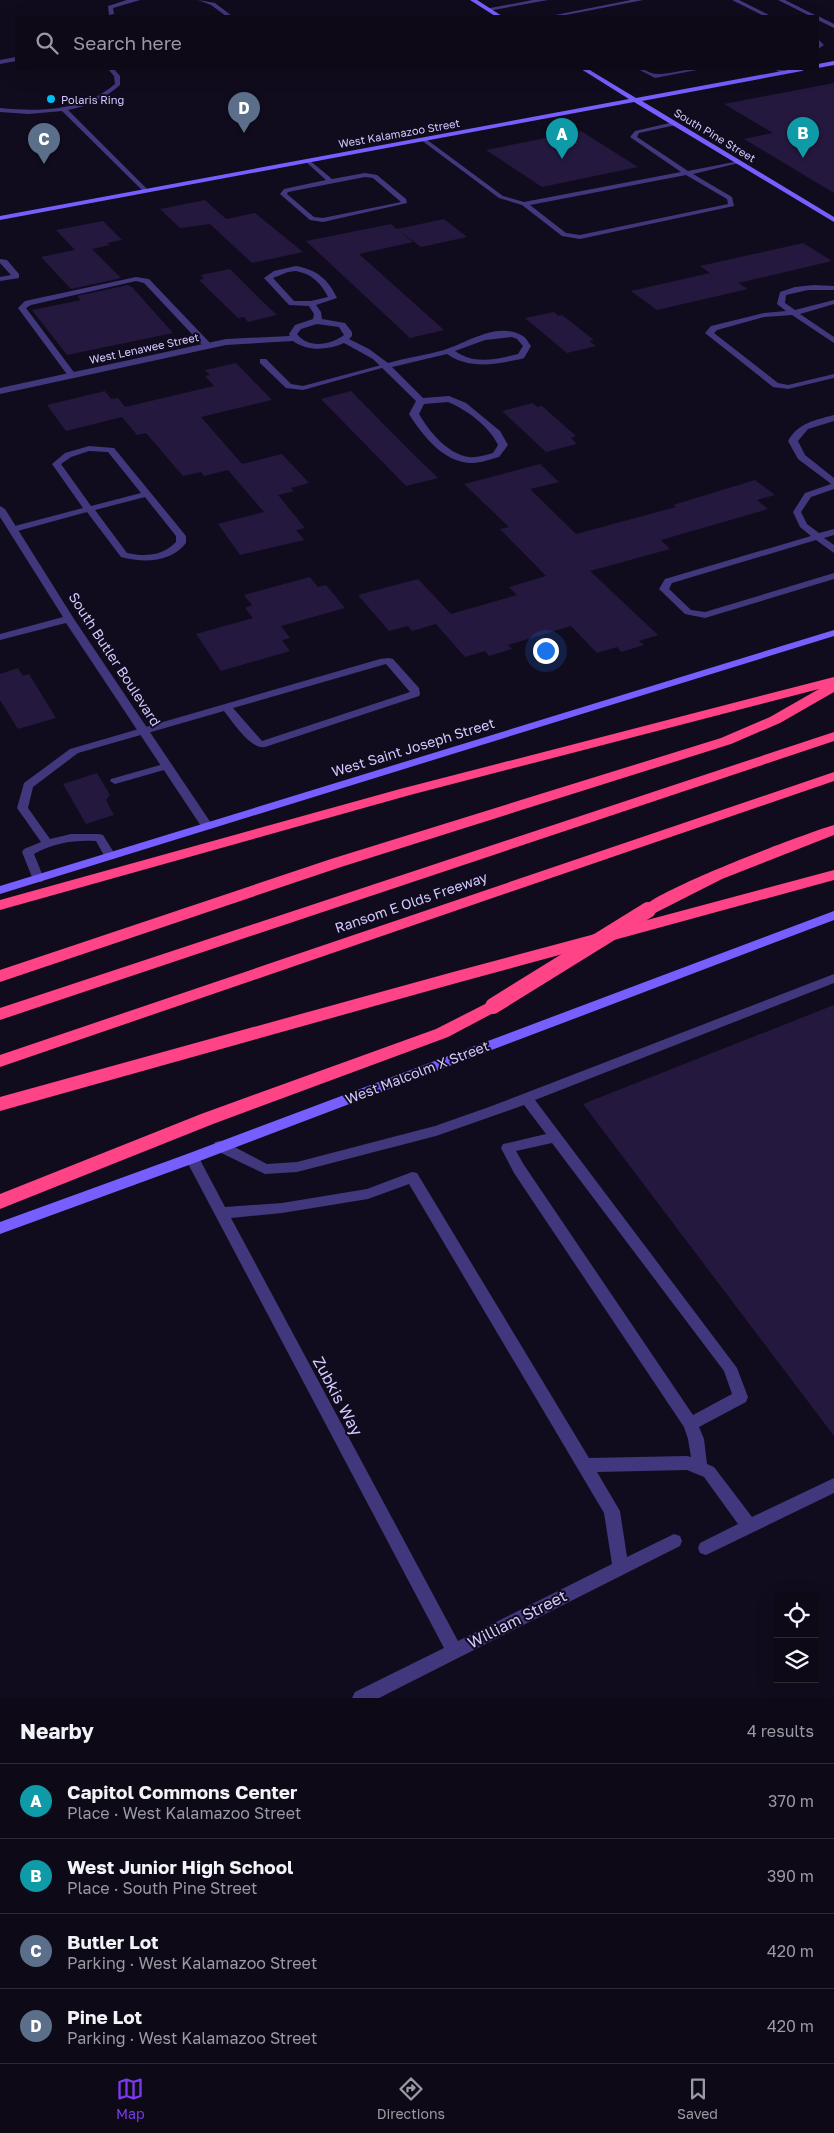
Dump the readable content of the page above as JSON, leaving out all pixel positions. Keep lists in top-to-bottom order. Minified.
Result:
{"streets":{"highway":["Ransom E Olds Freeway"],"street":["West Kalamazoo Street","South Pine Street","West Lenawee Street","South Butler Boulevard","West Saint Joseph Street","West Malcolm X Street"],"lane":["Zubkis Way","William Street"]},"crossings":[["West Kalamazoo Street","South Pine Street"],["South Butler Boulevard","West Saint Joseph Street"],["West Malcolm X Street","Zubkis Way"],["Zubkis Way","William Street"]],"places":["Polaris Ring"],"page":{"search":"Search here","pins":["D","B","A","C"],"heading":["Nearby","4 results"],"list":[{"mark":"A","name":"Capitol Commons Center","note":"Place · West Kalamazoo Street","value":"370 m"},{"mark":"B","name":"West Junior High School","note":"Place · South Pine Street","value":"390 m"},{"mark":"C","name":"Butler Lot","note":"Parking · West Kalamazoo Street","value":"420 m"},{"mark":"D","name":"Pine Lot","note":"Parking · West Kalamazoo Street","value":"420 m"}],"nav":["Map","Directions","Saved"]}}
